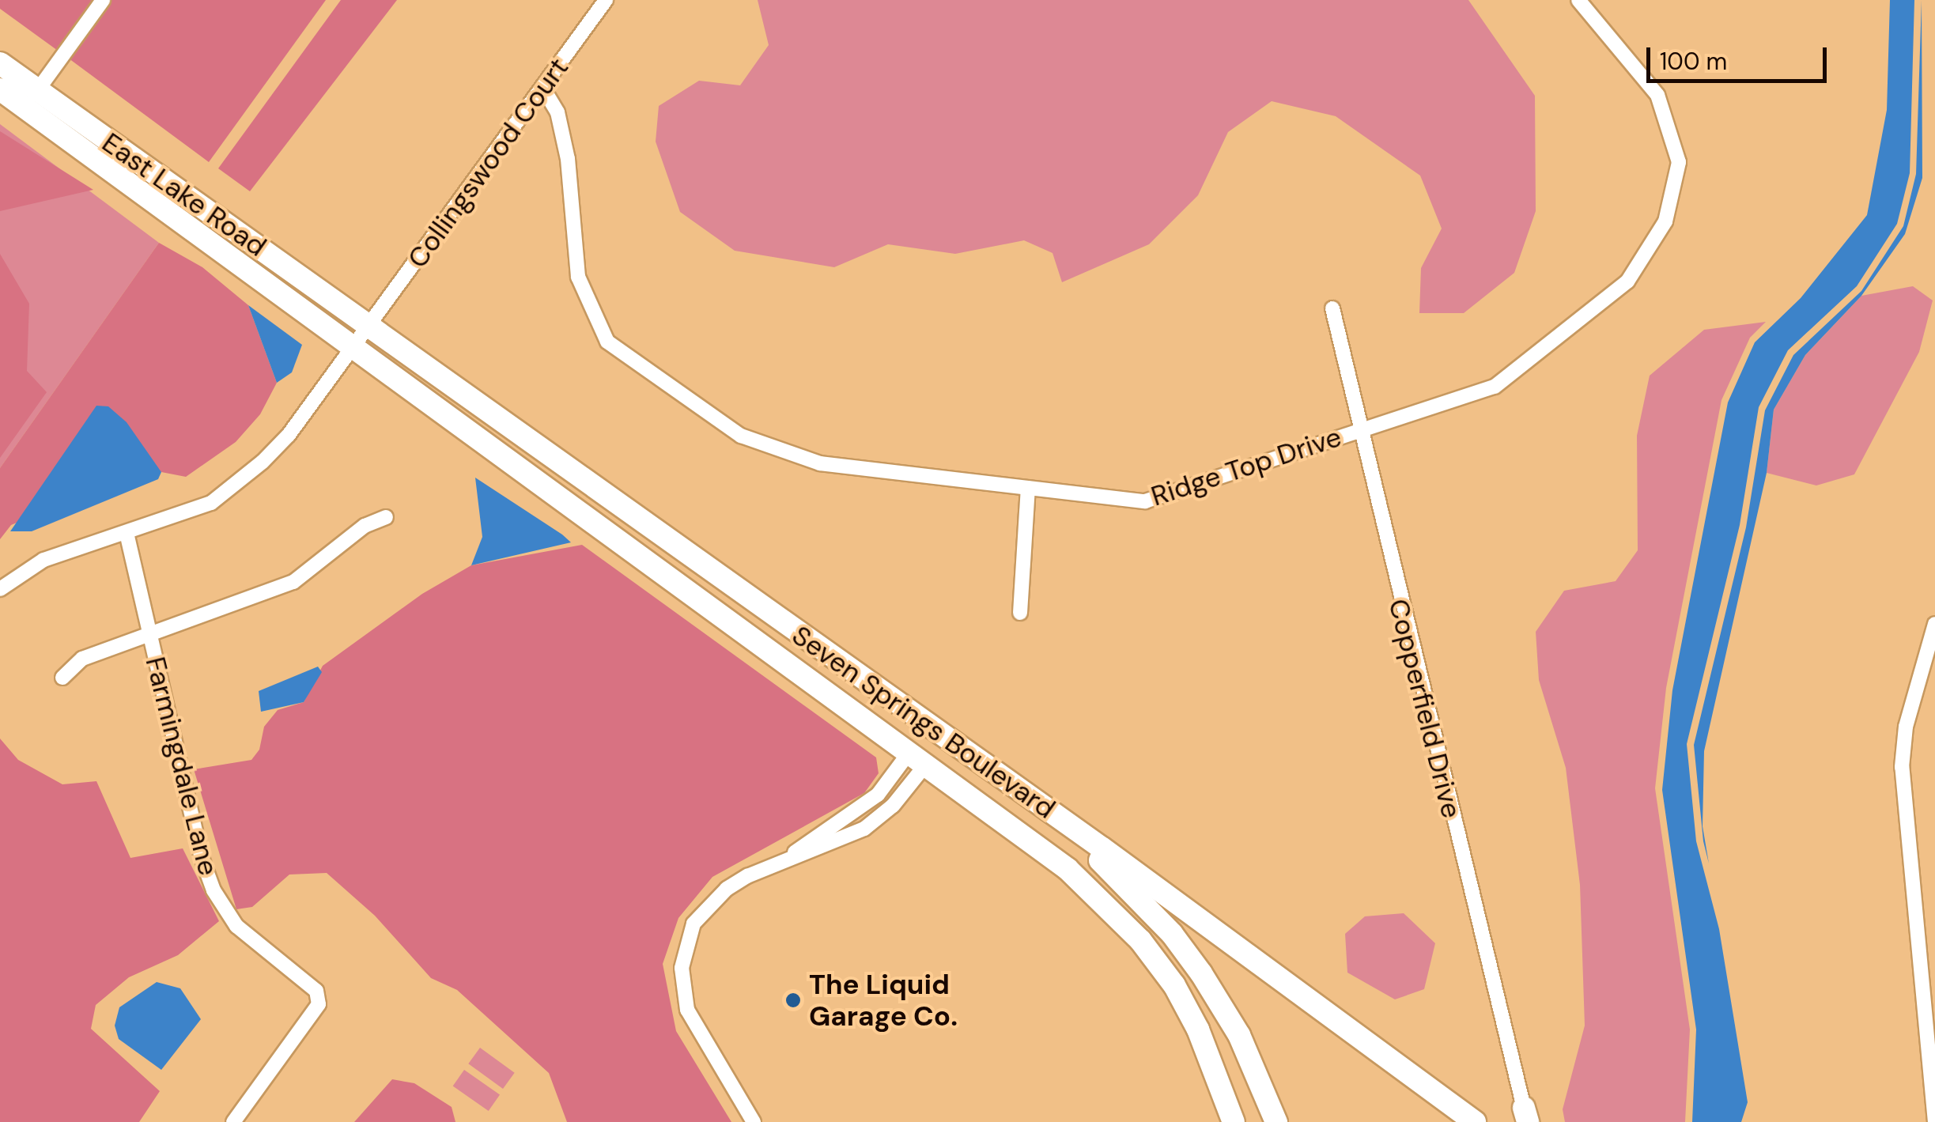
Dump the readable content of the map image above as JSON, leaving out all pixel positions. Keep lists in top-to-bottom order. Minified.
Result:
{"streets":{"main road":["East Lake Road","Seven Springs Boulevard"],"street":["Collingswood Court","Ridge Top Drive","Copperfield Drive","Farmingdale Lane"]},"crossings":[["Collingswood Court","East Lake Road"],["Collingswood Court","Ridge Top Drive"],["Collingswood Court","Seven Springs Boulevard"],["Collingswood Court","Farmingdale Lane"],["East Lake Road","Seven Springs Boulevard"],["Ridge Top Drive","Copperfield Drive"]],"places":["The Liquid Garage Co."],"scale_bar":"100 m"}
